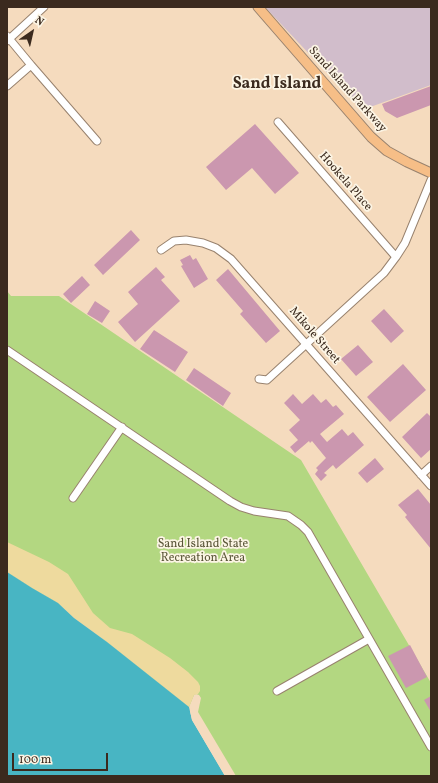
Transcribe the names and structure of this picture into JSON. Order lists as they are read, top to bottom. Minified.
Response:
{"streets":{"main road":["Sand Island Parkway"],"street":["Hookela Place","Mikole Street"]},"districts":["Sand Island"],"parks":["Sand Island State Recreation Area"],"scale_bar":"100 m","north":"top right"}
